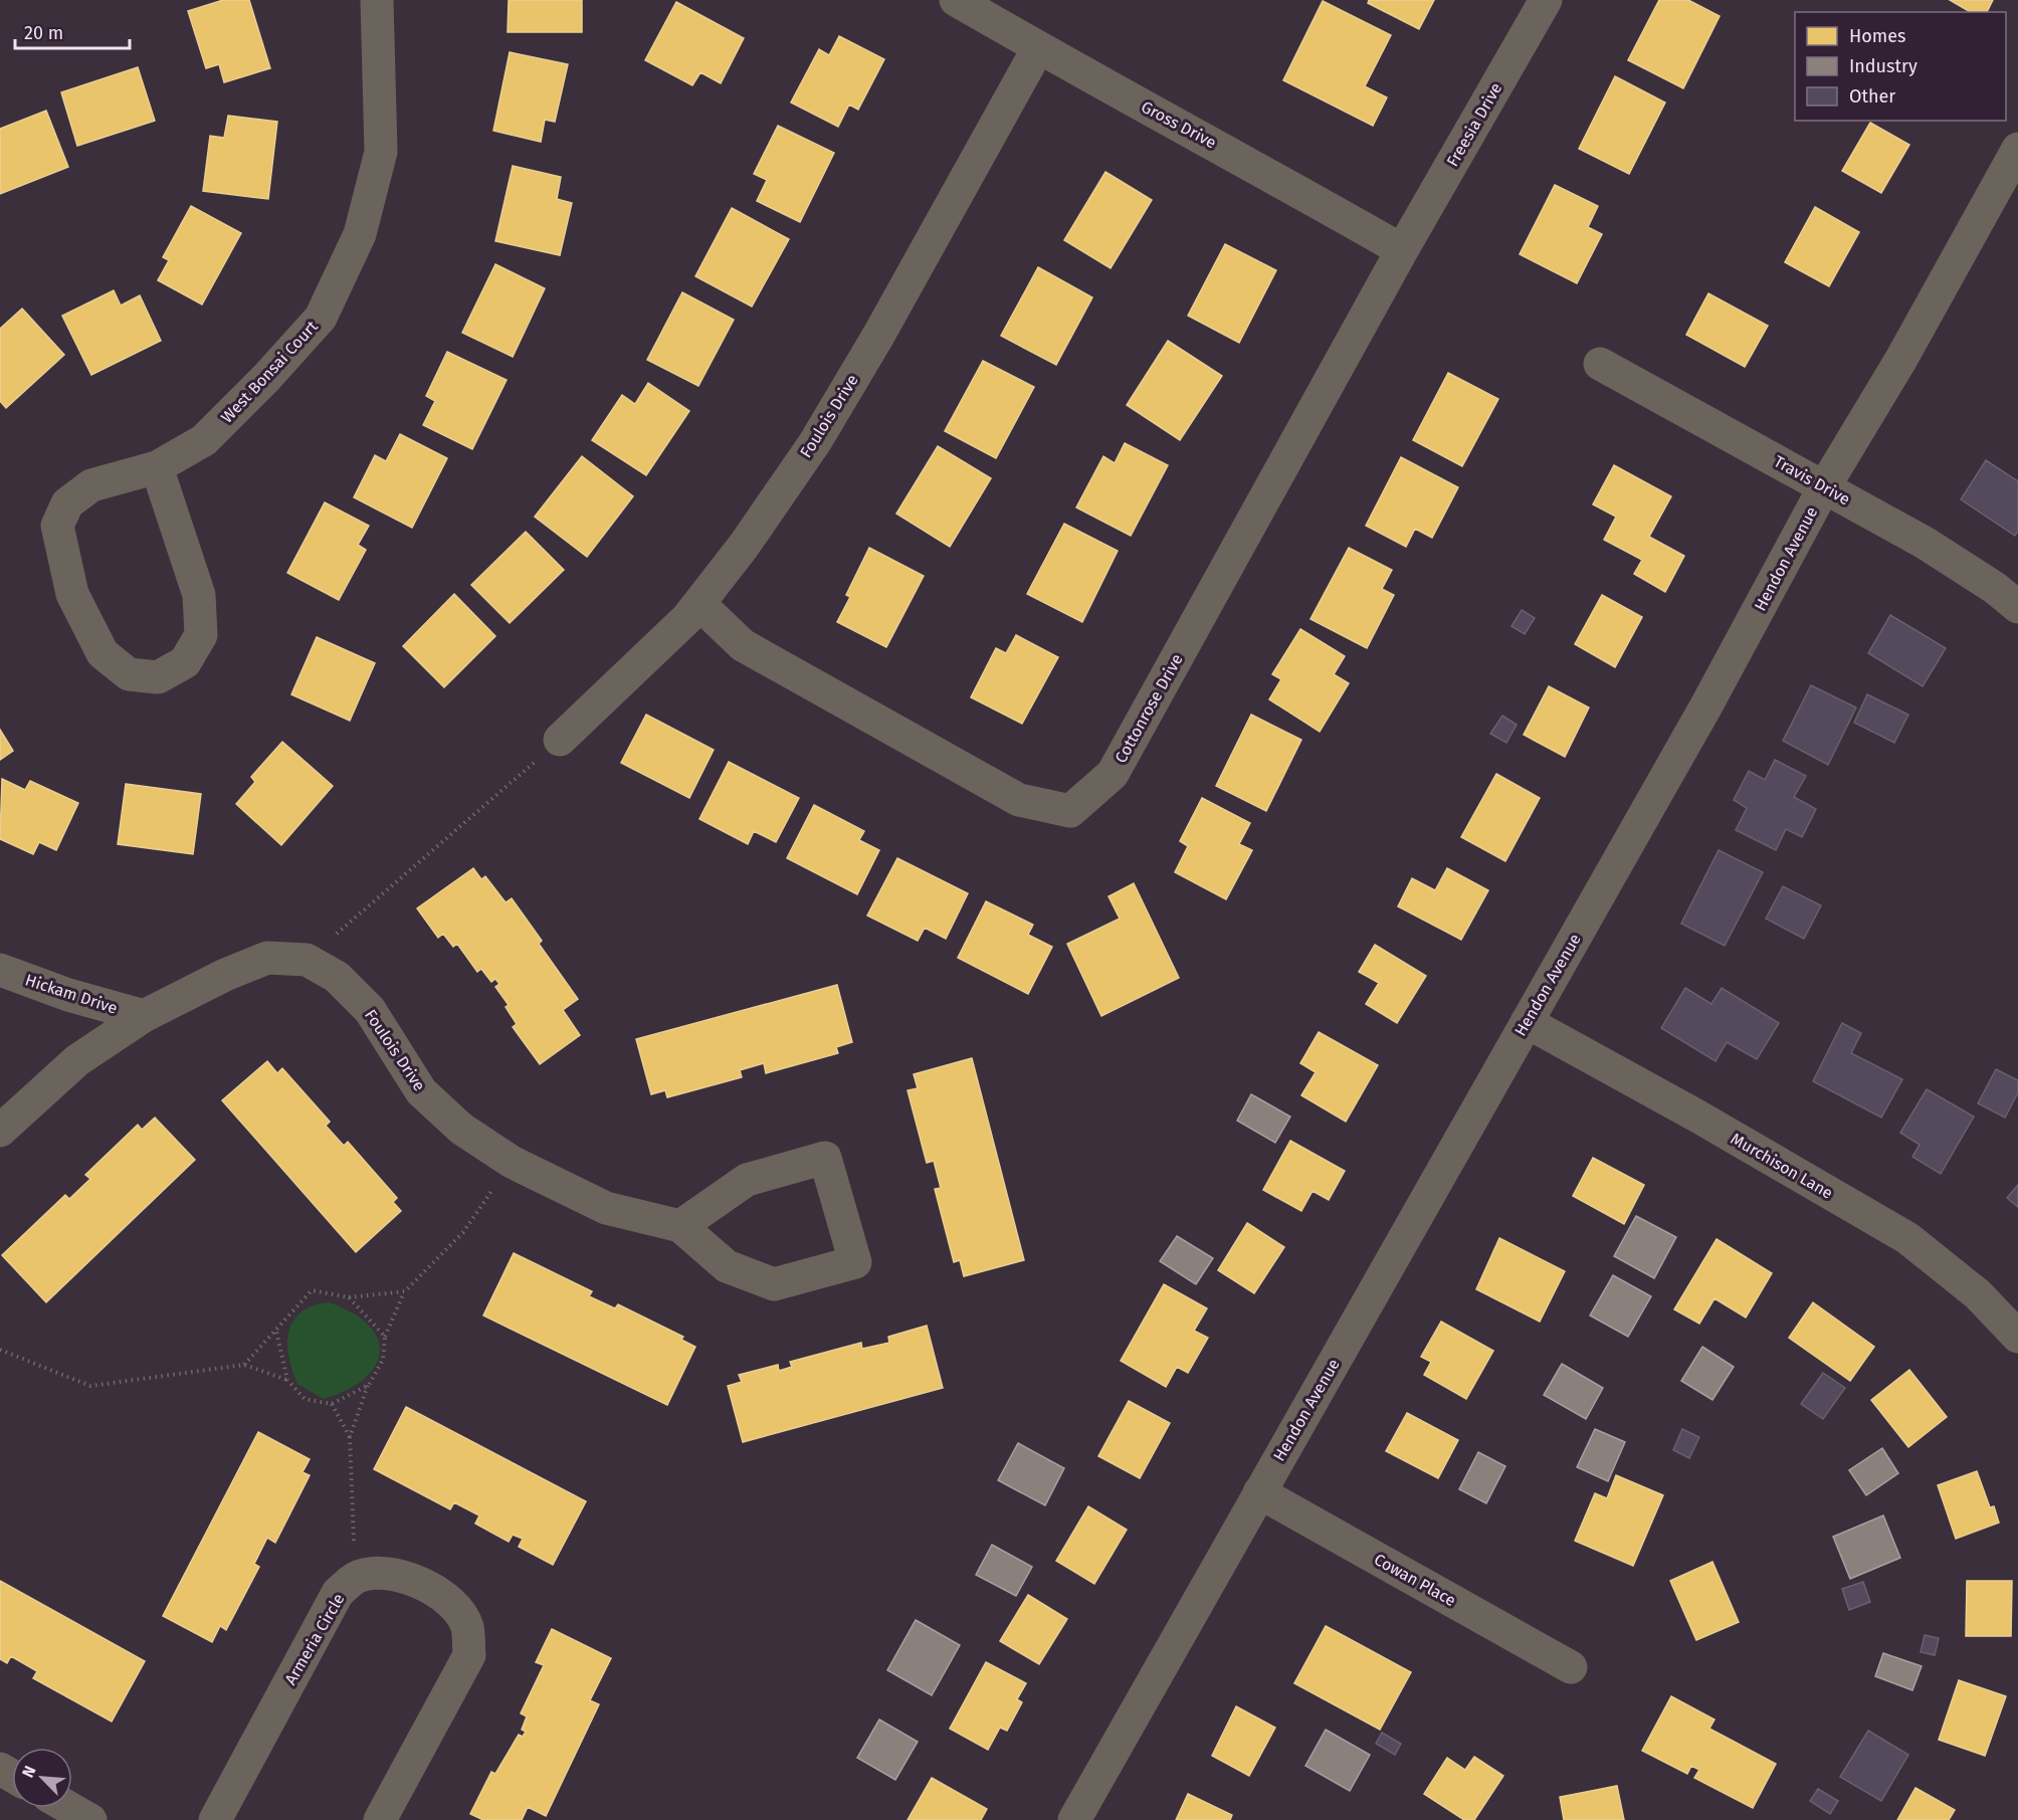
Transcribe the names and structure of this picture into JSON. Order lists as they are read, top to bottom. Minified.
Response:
{"streets":{"street":["Gross Drive","Freesia Drive","West Bonsai Court","Foulois Drive","Travis Drive","Hendon Avenue","Cottonrose Drive","Hickam Drive","Murchison Lane","Cowan Place","Armeria Circle"]},"crossings":[["Gross Drive","Freesia Drive"],["Gross Drive","Foulois Drive"],["Gross Drive","Cottonrose Drive"],["Freesia Drive","Cottonrose Drive"],["Foulois Drive","Cottonrose Drive"],["Foulois Drive","Hickam Drive"],["Travis Drive","Hendon Avenue"],["Hendon Avenue","Murchison Lane"],["Hendon Avenue","Cowan Place"]],"legend":["Homes","Industry","Other"],"scale_bar":"20 m","north":"top left"}
